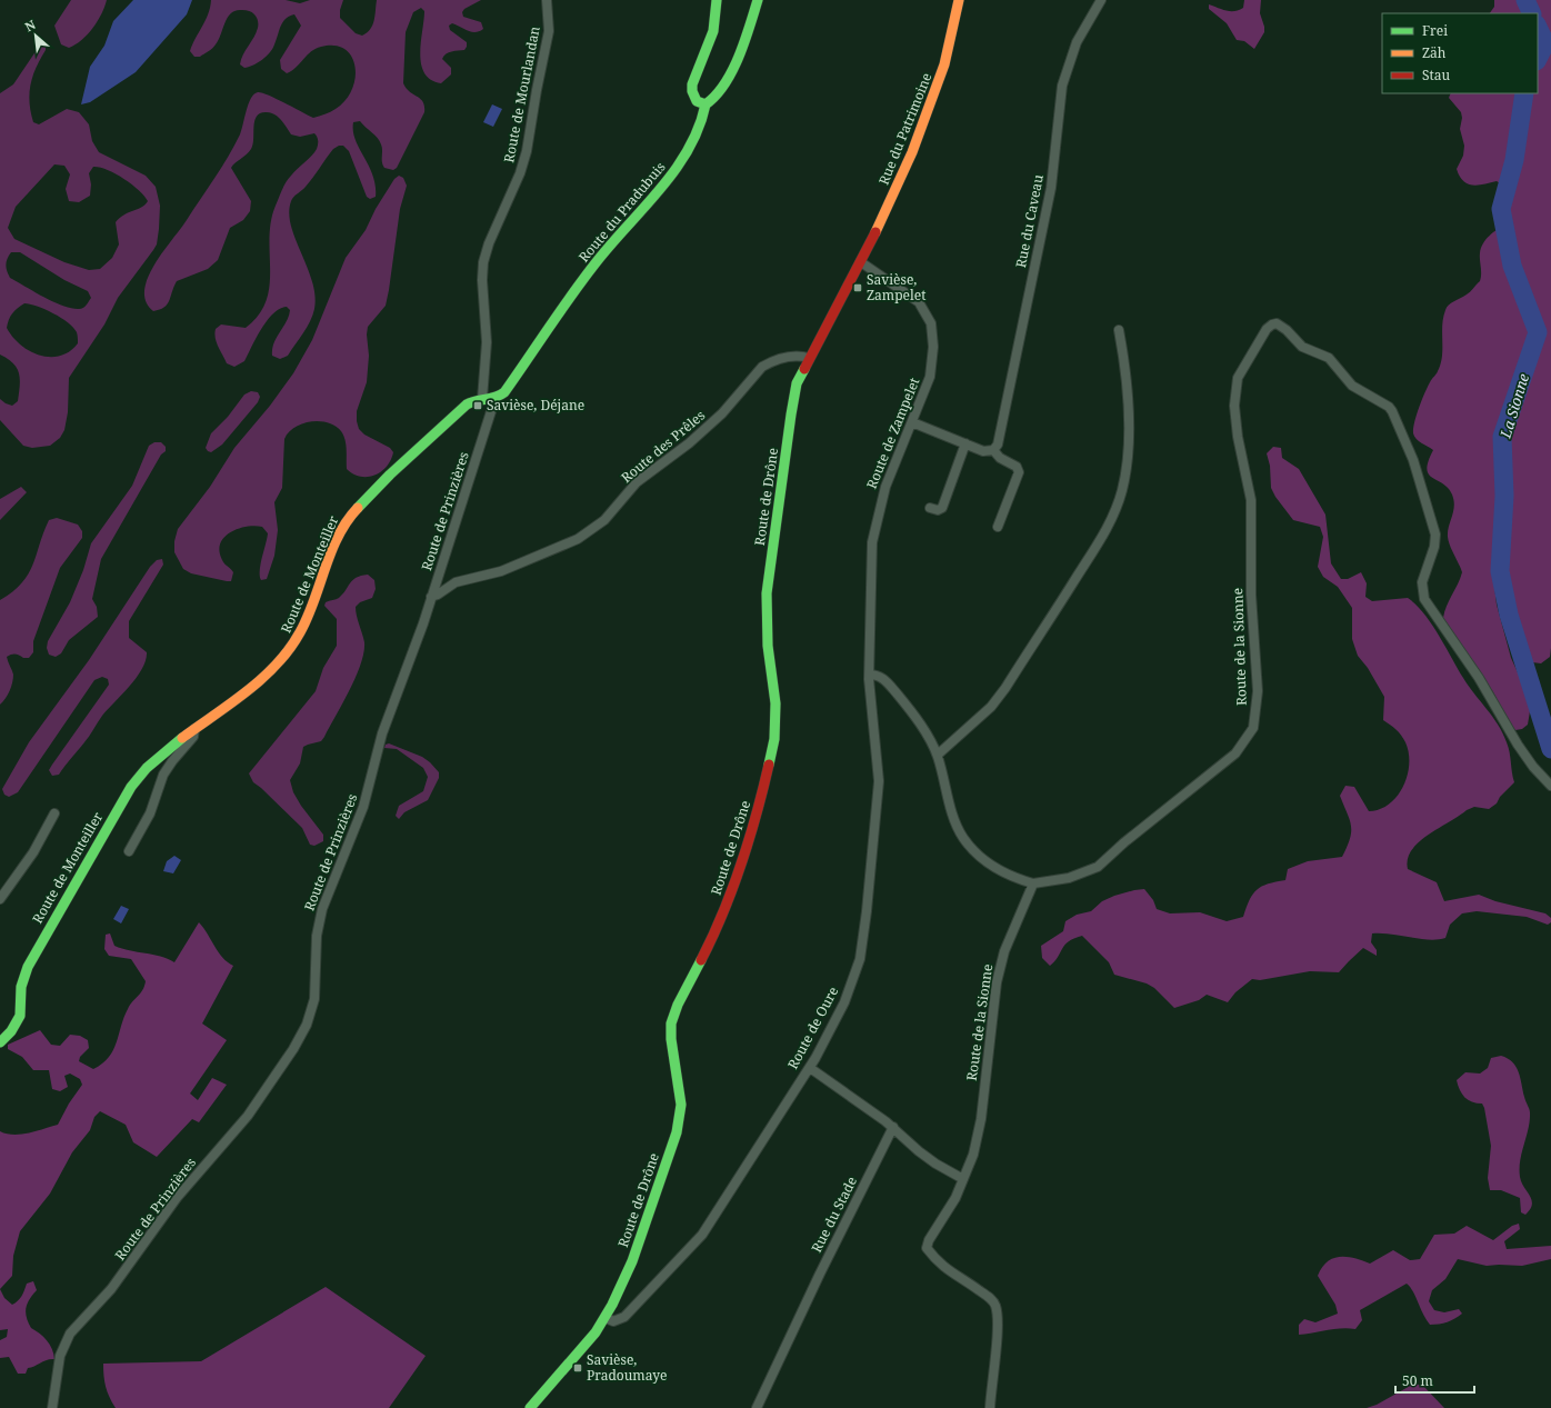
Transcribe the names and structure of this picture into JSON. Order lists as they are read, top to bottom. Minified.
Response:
{"streets":{"street":["Route de Mourlandan","Rue du Patrimoine","Route du Pradubuis","Rue du Caveau","Route de Zampelet","Route des Prêles","Route de Drône","Route de Prinzières","Route de Monteiller","Route de la Sionne","Route de Oure","Rue du Stade"]},"crossings":[["Route de Mourlandan","Route du Pradubuis"],["Route de Mourlandan","Route de Prinzières"],["Route de Mourlandan","Route de Monteiller"],["Rue du Patrimoine","Route de Zampelet"],["Rue du Patrimoine","Route de Drône"],["Route du Pradubuis","Route de Prinzières"],["Route du Pradubuis","Route de Monteiller"],["Route de Zampelet","Route de Drône"],["Route de Zampelet","Route de Oure"],["Route des Prêles","Route de Drône"],["Route des Prêles","Route de Prinzières"],["Route de Drône","Route de Oure"],["Route de Prinzières","Route de Monteiller"]],"water":["La Sionne"],"places":{"transit":["Savièse, Zampelet","Savièse, Déjane","Savièse, Pradoumaye"]},"legend":["Frei","Zäh","Stau"],"scale_bar":"50 m","north":"top left"}
